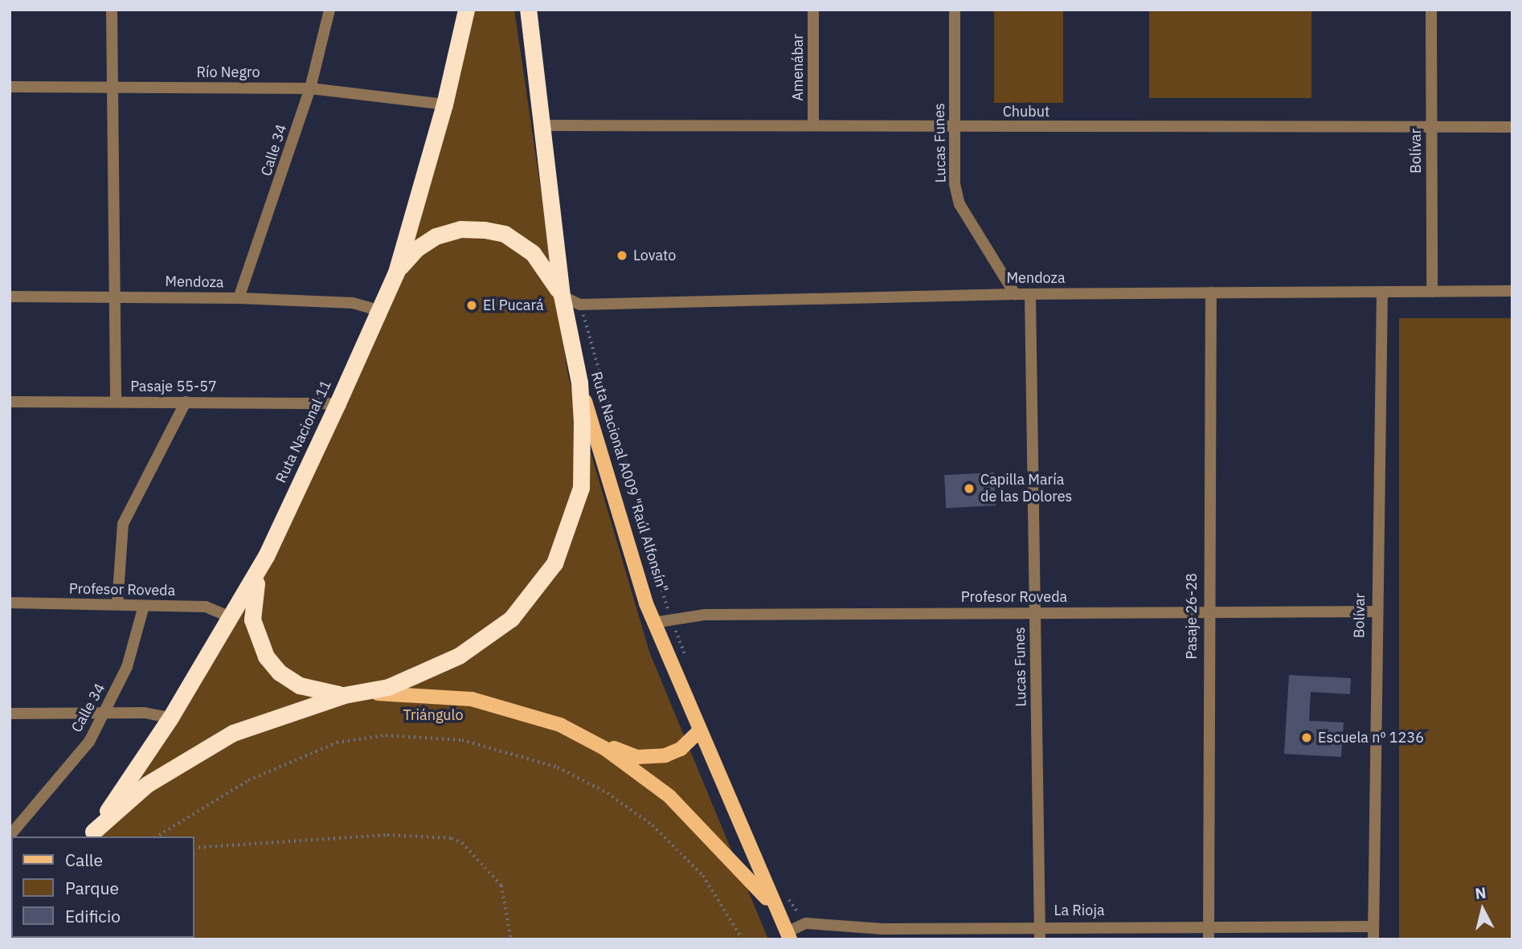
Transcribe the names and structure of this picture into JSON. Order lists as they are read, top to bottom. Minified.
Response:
{"streets":{"highway":["Ruta Nacional 11","Ruta Nacional A009 \"Raúl Alfonsín\""],"street":["Amenábar","Río Negro","Chubut","Lucas Funes","Calle 34","Bolívar","Mendoza","Pasaje 55-57","Profesor Roveda","Pasaje 26-28","La Rioja"]},"crossings":[["Amenábar","Chubut"],["Río Negro","Calle 34"],["Río Negro","Ruta Nacional 11"],["Chubut","Lucas Funes"],["Chubut","Bolívar"],["Chubut","Ruta Nacional A009 \"Raúl Alfonsín\""],["Lucas Funes","Mendoza"],["Lucas Funes","Profesor Roveda"],["Lucas Funes","La Rioja"],["Calle 34","Mendoza"],["Calle 34","Profesor Roveda"],["Bolívar","Mendoza"],["Bolívar","Profesor Roveda"],["Bolívar","La Rioja"],["Mendoza","Ruta Nacional 11"],["Mendoza","Ruta Nacional A009 \"Raúl Alfonsín\""],["Mendoza","Pasaje 26-28"],["Pasaje 55-57","Ruta Nacional 11"],["Ruta Nacional 11","Profesor Roveda"],["Ruta Nacional A009 \"Raúl Alfonsín\"","Profesor Roveda"],["Ruta Nacional A009 \"Raúl Alfonsín\"","La Rioja"],["Profesor Roveda","Pasaje 26-28"],["Pasaje 26-28","La Rioja"]],"parks":["Triángulo"],"places":["Lovato","El Pucará","Capilla María de las Dolores","Escuela nº 1236"],"legend":["Calle","Parque","Edificio"],"north":"top"}
